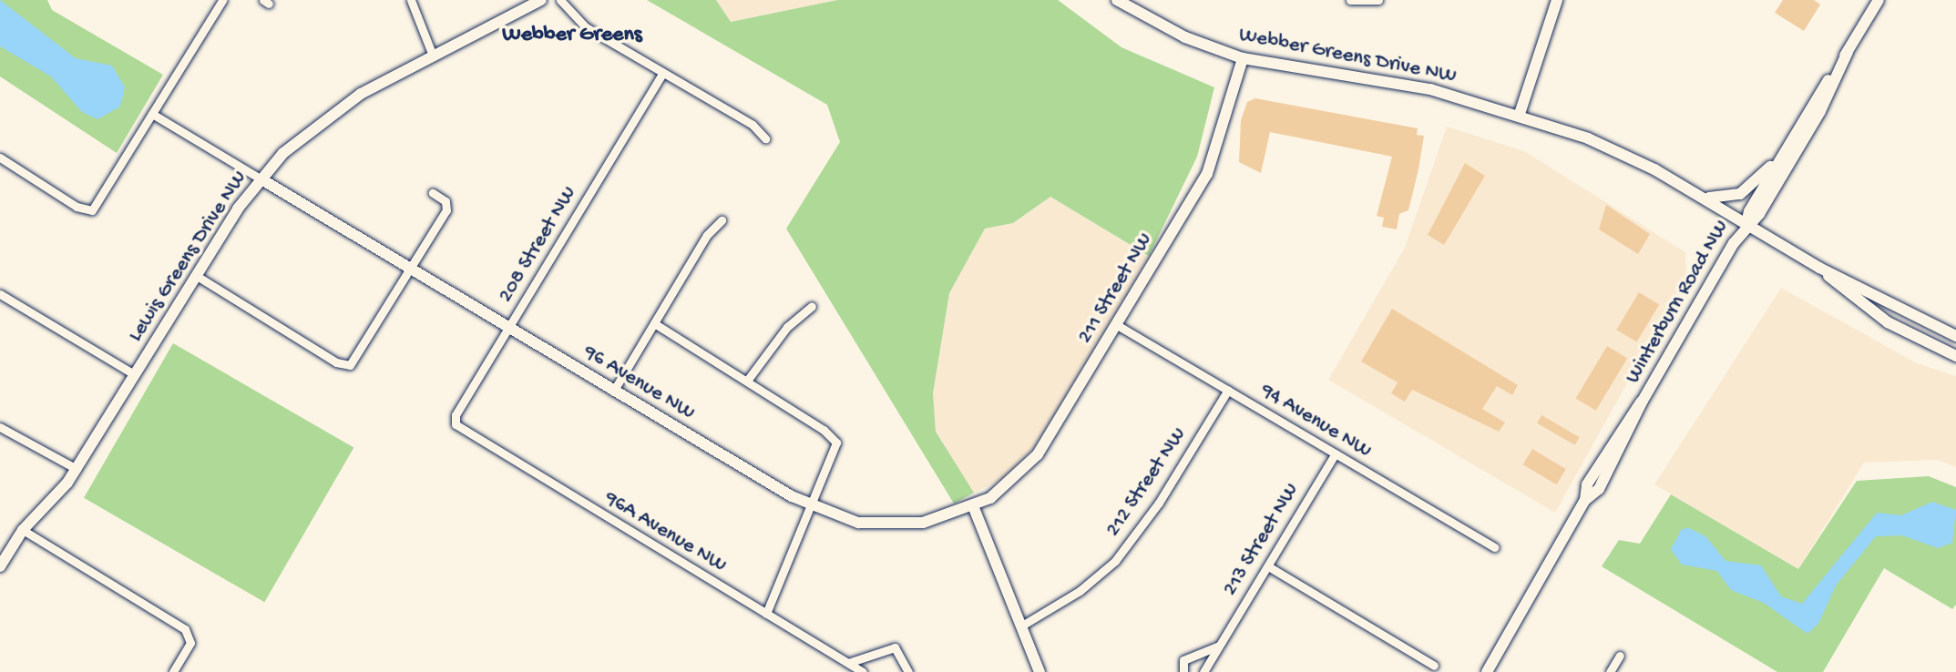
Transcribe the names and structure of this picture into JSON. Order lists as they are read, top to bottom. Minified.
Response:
{"streets":{"street":["Webber Greens Drive NW","208 Street NW","Lewis Greens Drive NW","211 Street NW","Winterburn Road NW","96 Avenue NW","94 Avenue NW","212 Street NW","96A Avenue NW","213 Street NW"]},"crossings":[["Webber Greens Drive NW","211 Street NW"],["Webber Greens Drive NW","Winterburn Road NW"],["208 Street NW","96 Avenue NW"],["208 Street NW","96A Avenue NW"],["Lewis Greens Drive NW","96 Avenue NW"],["211 Street NW","96 Avenue NW"],["211 Street NW","94 Avenue NW"],["94 Avenue NW","212 Street NW"],["94 Avenue NW","213 Street NW"]],"districts":["Webber Greens"]}
